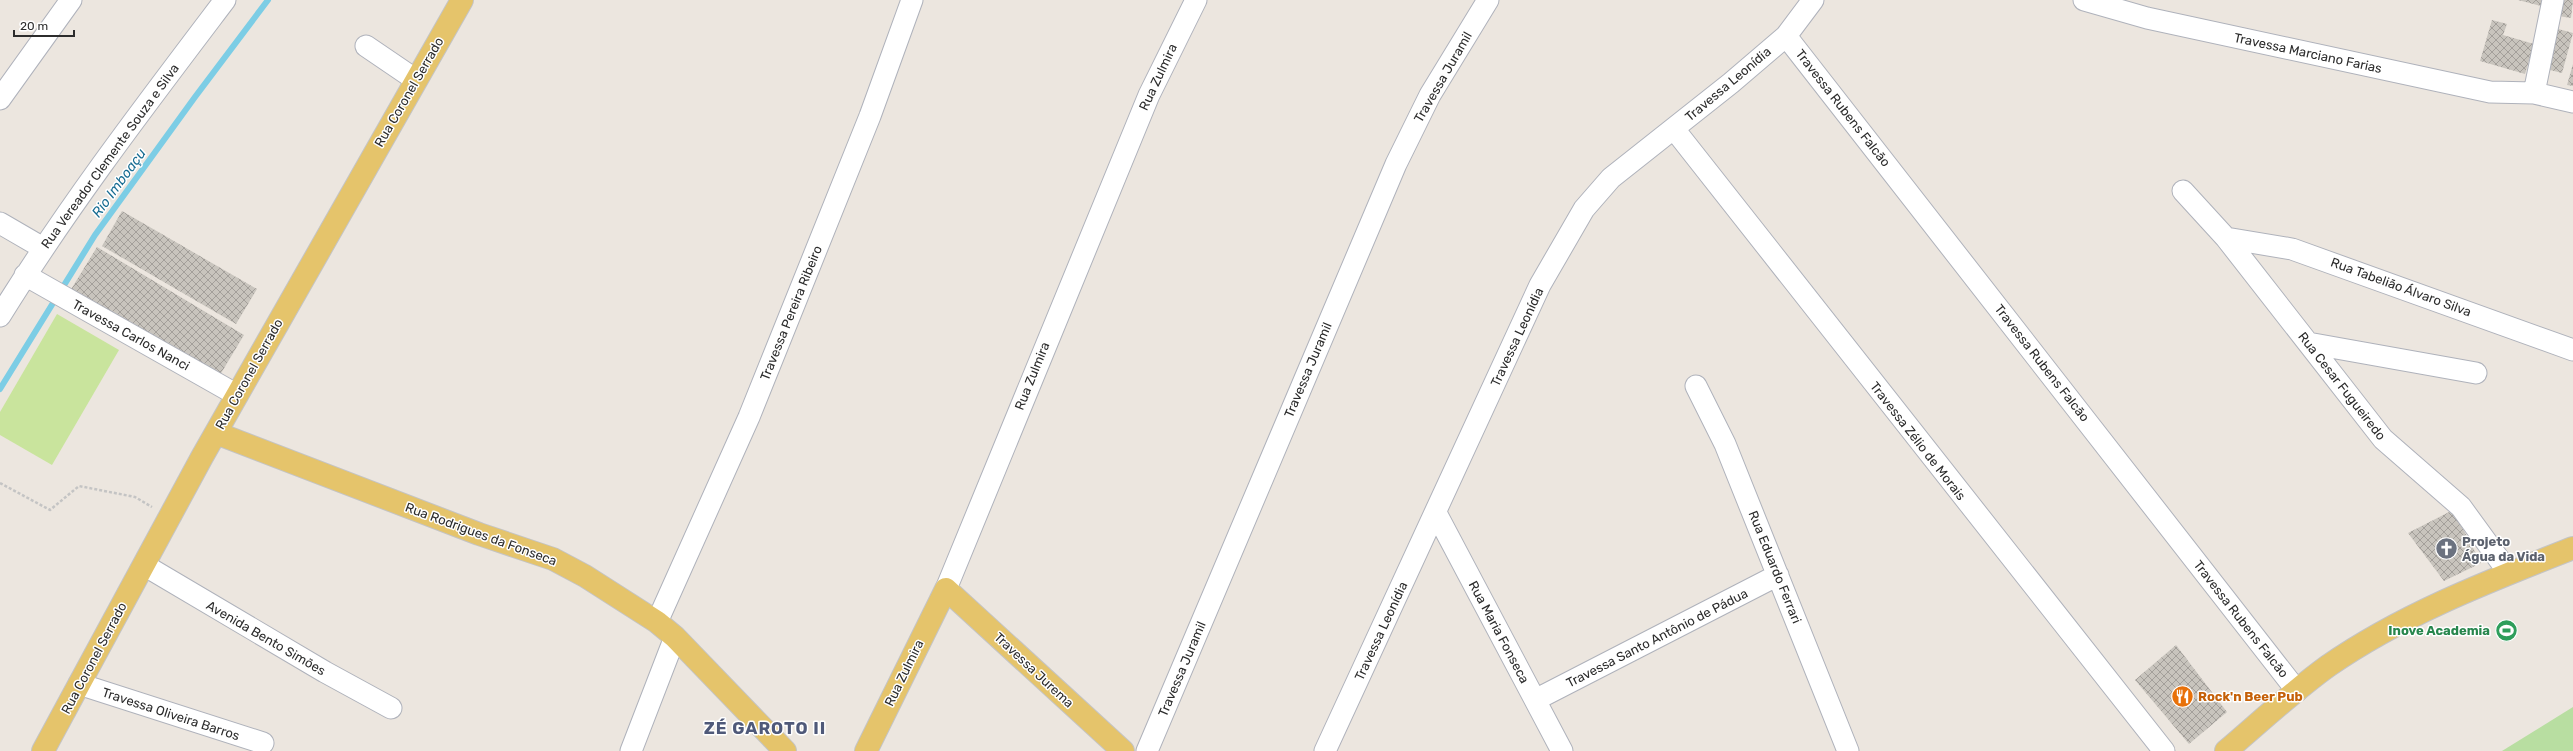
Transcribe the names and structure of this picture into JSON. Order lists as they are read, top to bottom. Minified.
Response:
{"streets":{"main road":["Rua Zulmira","Rua Coronel Serrado","Rua Rodrigues da Fonseca","Travessa Jurema"],"street":["Travessa Marciano Farias","Travessa Juramil","Travessa Leonídia","Travessa Rubens Falcão","Rua Vereador Clemente Souza e Silva","Rua Tabelião Álvaro Silva","Travessa Pereira Ribeiro","Travessa Carlos Nanci","Rua Cesar Fugueiredo","Travessa Zélio de Morais","Rua Eduardo Ferrari","Rua Maria Fonseca","Avenida Bento Simões","Travessa Santo Antônio de Pádua","Travessa Oliveira Barros"]},"crossings":[["Rua Zulmira","Travessa Jurema"],["Travessa Leonídia","Travessa Rubens Falcão"],["Travessa Leonídia","Travessa Zélio de Morais"],["Travessa Leonídia","Rua Maria Fonseca"],["Rua Coronel Serrado","Travessa Carlos Nanci"],["Rua Coronel Serrado","Rua Rodrigues da Fonseca"],["Rua Coronel Serrado","Avenida Bento Simões"],["Rua Coronel Serrado","Travessa Oliveira Barros"],["Rua Vereador Clemente Souza e Silva","Travessa Carlos Nanci"],["Rua Tabelião Álvaro Silva","Rua Cesar Fugueiredo"],["Travessa Pereira Ribeiro","Rua Rodrigues da Fonseca"],["Rua Eduardo Ferrari","Travessa Santo Antônio de Pádua"],["Rua Maria Fonseca","Travessa Santo Antônio de Pádua"]],"districts":["ZÉ GAROTO II"],"water":["Rio Imboaçu"],"places":{"church":["Projeto Água da Vida"],"sports":["Inove Academia"],"restaurant":["Rock'n Beer Pub"]},"scale_bar":"20 m"}
